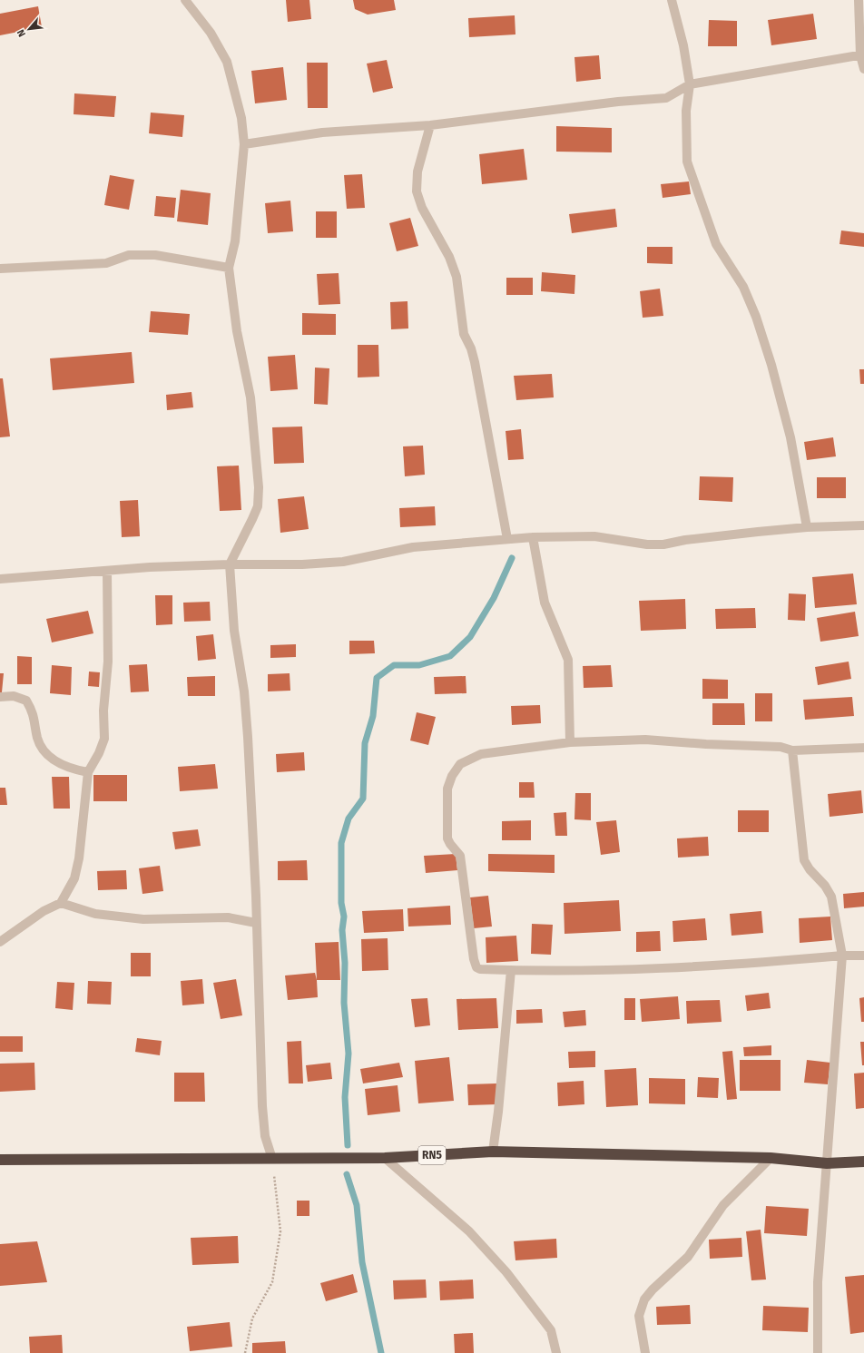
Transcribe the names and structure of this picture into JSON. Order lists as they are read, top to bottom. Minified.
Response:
{"streets":{"highway":["RN5"]},"north":"bottom left"}
